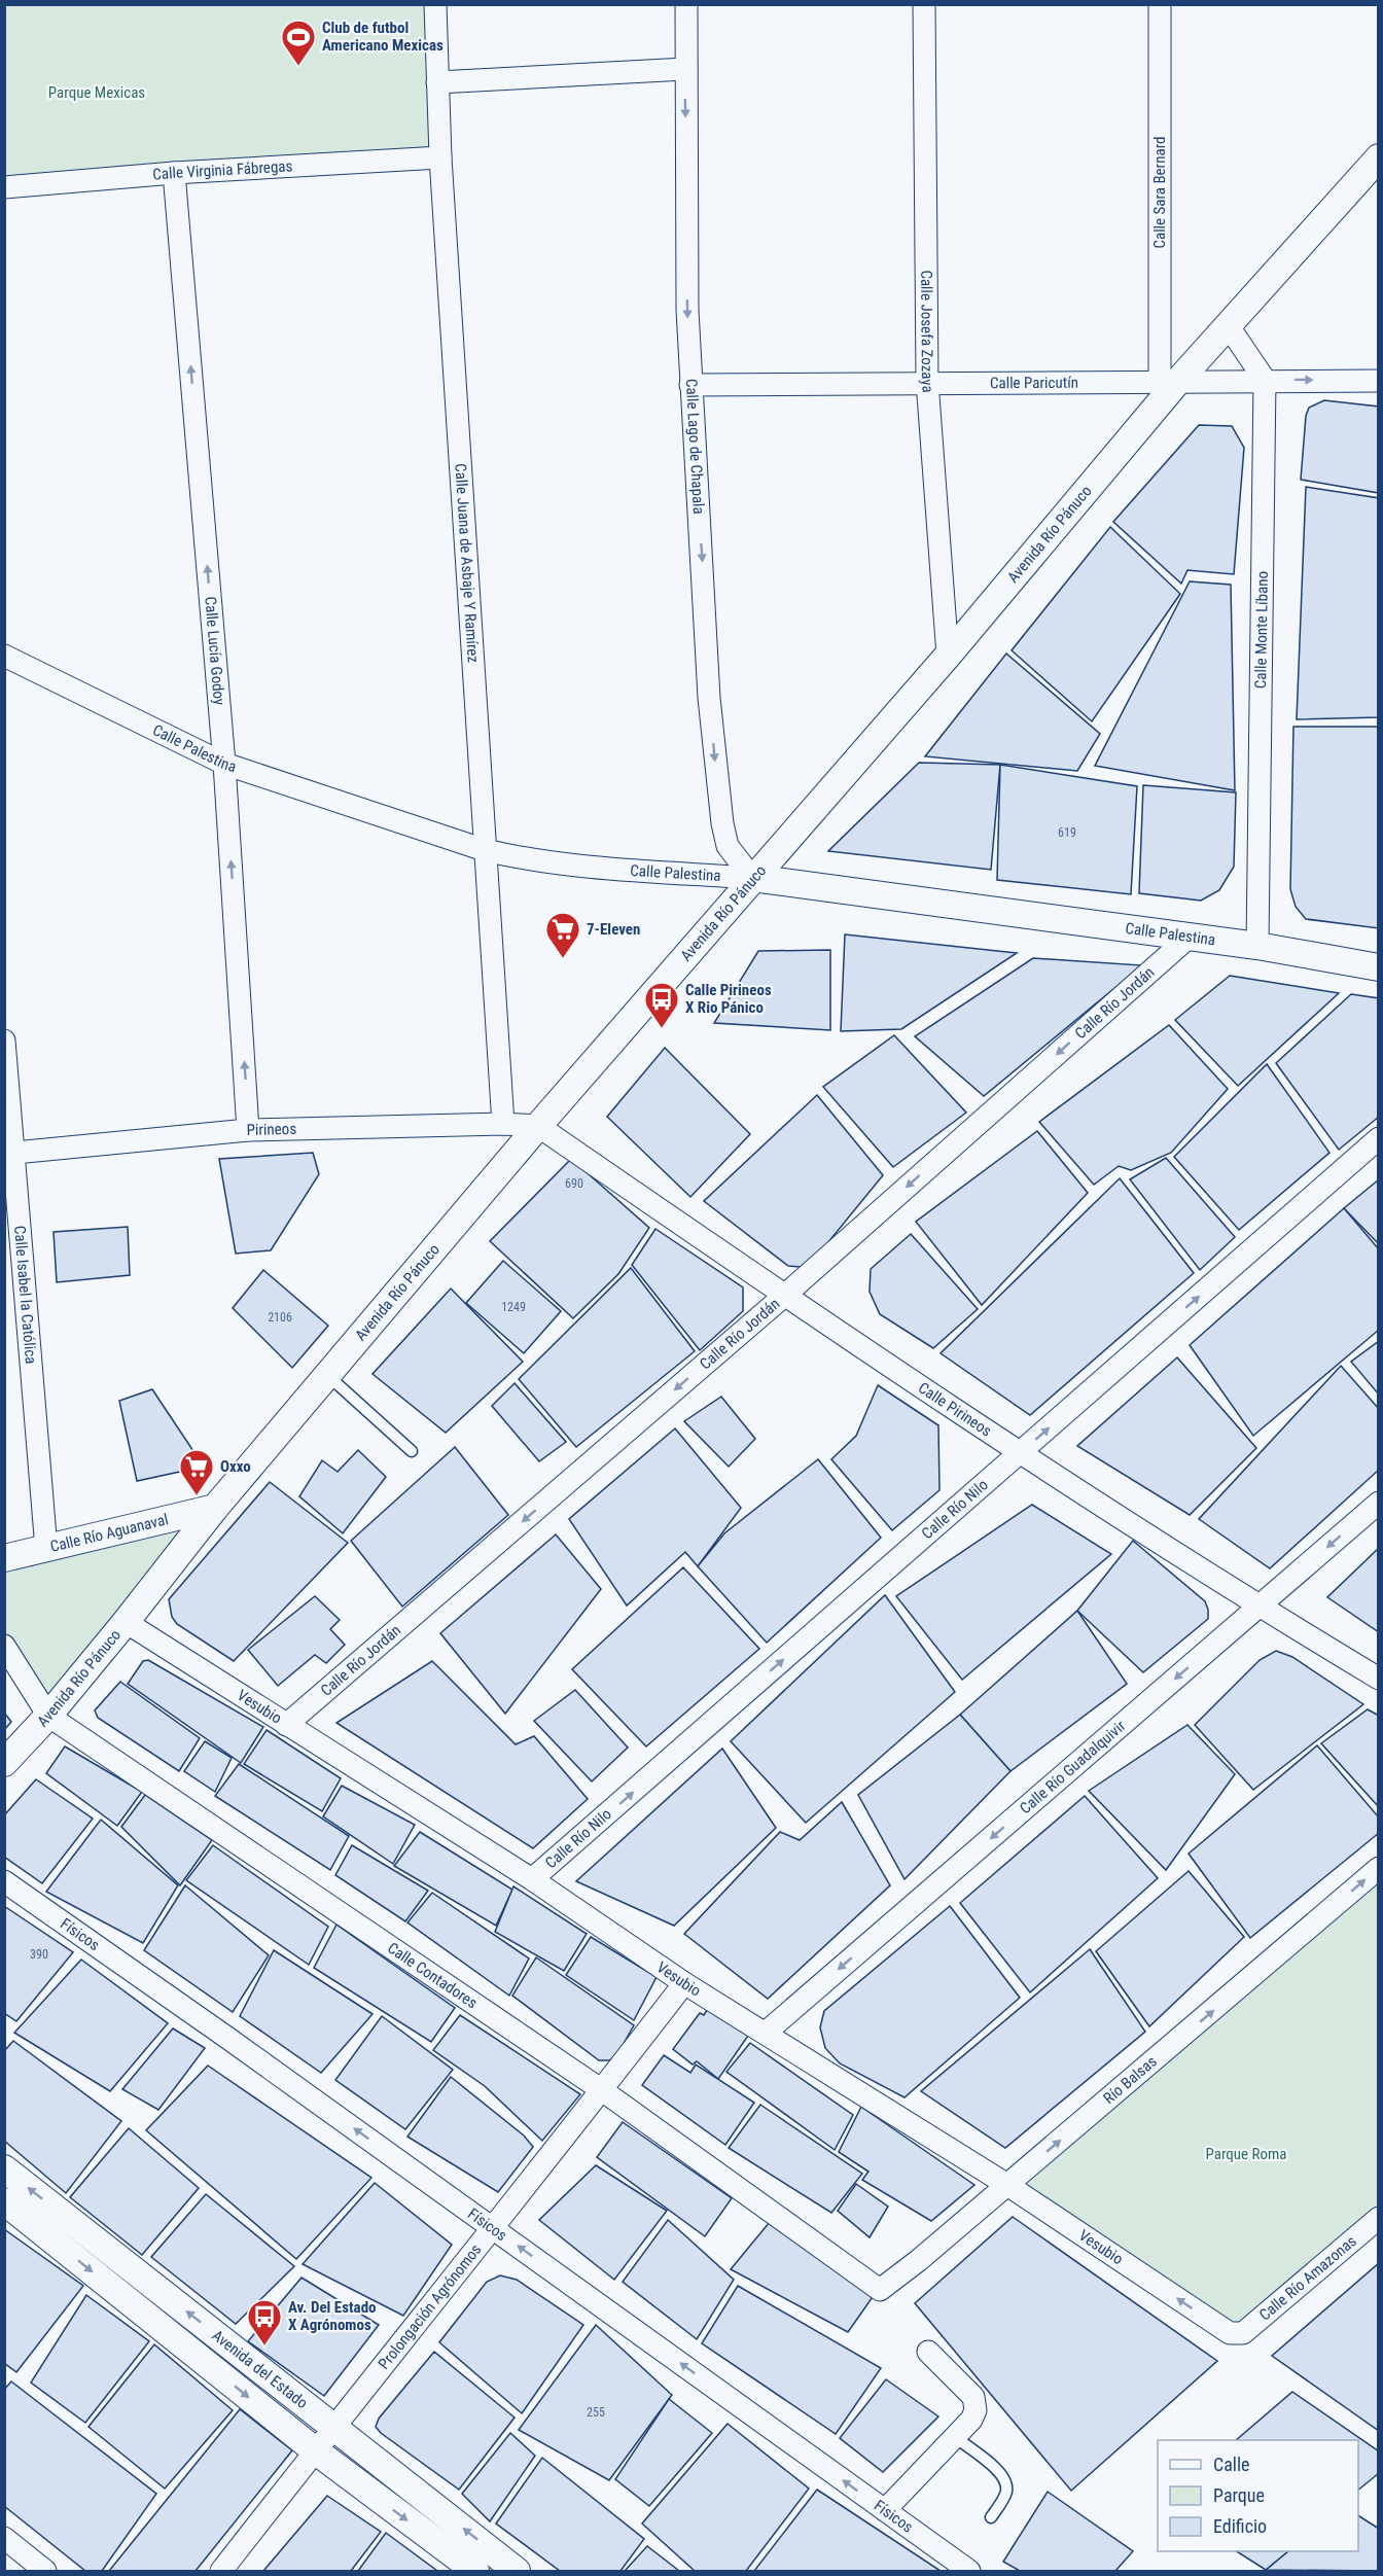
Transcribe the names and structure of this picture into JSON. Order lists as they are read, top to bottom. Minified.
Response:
{"streets":{"street":["Calle Virginia Fábregas","Calle Sara Bernard","Calle Josefa Zozaya","Calle Paricutín","Calle Lago de Chapala","Avenida Río Pánuco","Calle Juana de Asbaje Y Ramírez","Calle Monte Líbano","Calle Lucía Godoy","Calle Palestina","Calle Río Jordán","Pirineos","Calle Isabel la Católica","Calle Pirineos","Calle Río Nilo","Calle Río Aguanaval","Vesubio","Calle Río Guadalquivir","Físicos","Calle Contadores","Río Balsas","Calle Río Amazonas","Prolongación Agrónomos","Avenida del Estado"]},"crossings":[["Calle Virginia Fábregas","Calle Juana de Asbaje Y Ramírez"],["Calle Virginia Fábregas","Calle Lucía Godoy"],["Calle Sara Bernard","Calle Paricutín"],["Calle Sara Bernard","Avenida Río Pánuco"],["Calle Josefa Zozaya","Calle Paricutín"],["Calle Josefa Zozaya","Avenida Río Pánuco"],["Calle Paricutín","Calle Lago de Chapala"],["Calle Paricutín","Avenida Río Pánuco"],["Calle Paricutín","Calle Monte Líbano"],["Calle Lago de Chapala","Avenida Río Pánuco"],["Calle Lago de Chapala","Calle Palestina"],["Avenida Río Pánuco","Calle Palestina"],["Avenida Río Pánuco","Pirineos"],["Avenida Río Pánuco","Calle Pirineos"],["Avenida Río Pánuco","Calle Río Aguanaval"],["Avenida Río Pánuco","Vesubio"],["Avenida Río Pánuco","Calle Contadores"],["Calle Juana de Asbaje Y Ramírez","Calle Palestina"],["Calle Juana de Asbaje Y Ramírez","Pirineos"],["Calle Monte Líbano","Calle Palestina"],["Calle Lucía Godoy","Calle Palestina"],["Calle Lucía Godoy","Pirineos"],["Calle Palestina","Calle Río Jordán"],["Calle Río Jordán","Calle Pirineos"],["Calle Río Jordán","Vesubio"],["Pirineos","Calle Isabel la Católica"],["Pirineos","Calle Pirineos"],["Calle Isabel la Católica","Calle Río Aguanaval"],["Calle Pirineos","Calle Río Nilo"],["Calle Pirineos","Calle Río Guadalquivir"],["Calle Río Nilo","Vesubio"],["Vesubio","Calle Río Guadalquivir"],["Vesubio","Río Balsas"],["Vesubio","Calle Río Amazonas"],["Vesubio","Prolongación Agrónomos"],["Físicos","Prolongación Agrónomos"],["Calle Contadores","Río Balsas"],["Calle Contadores","Prolongación Agrónomos"],["Prolongación Agrónomos","Avenida del Estado"]],"one_way":["Calle Lago de Chapala","Calle Lucía Godoy","Calle Río Jordán","Calle Río Nilo","Calle Río Guadalquivir","Físicos","Río Balsas"],"parks":["Parque Mexicas","Parque Roma"],"places":{"sports":["Club de futbol Americano Mexicas"],"supermarket":["7-Eleven","Oxxo"],"bus stop":["Calle Pirineos X Rio Pánico","Av. Del Estado X Agrónomos"]},"house_numbers":["619","690","1249","2106","390","255"],"legend":["Calle","Parque","Edificio"]}
